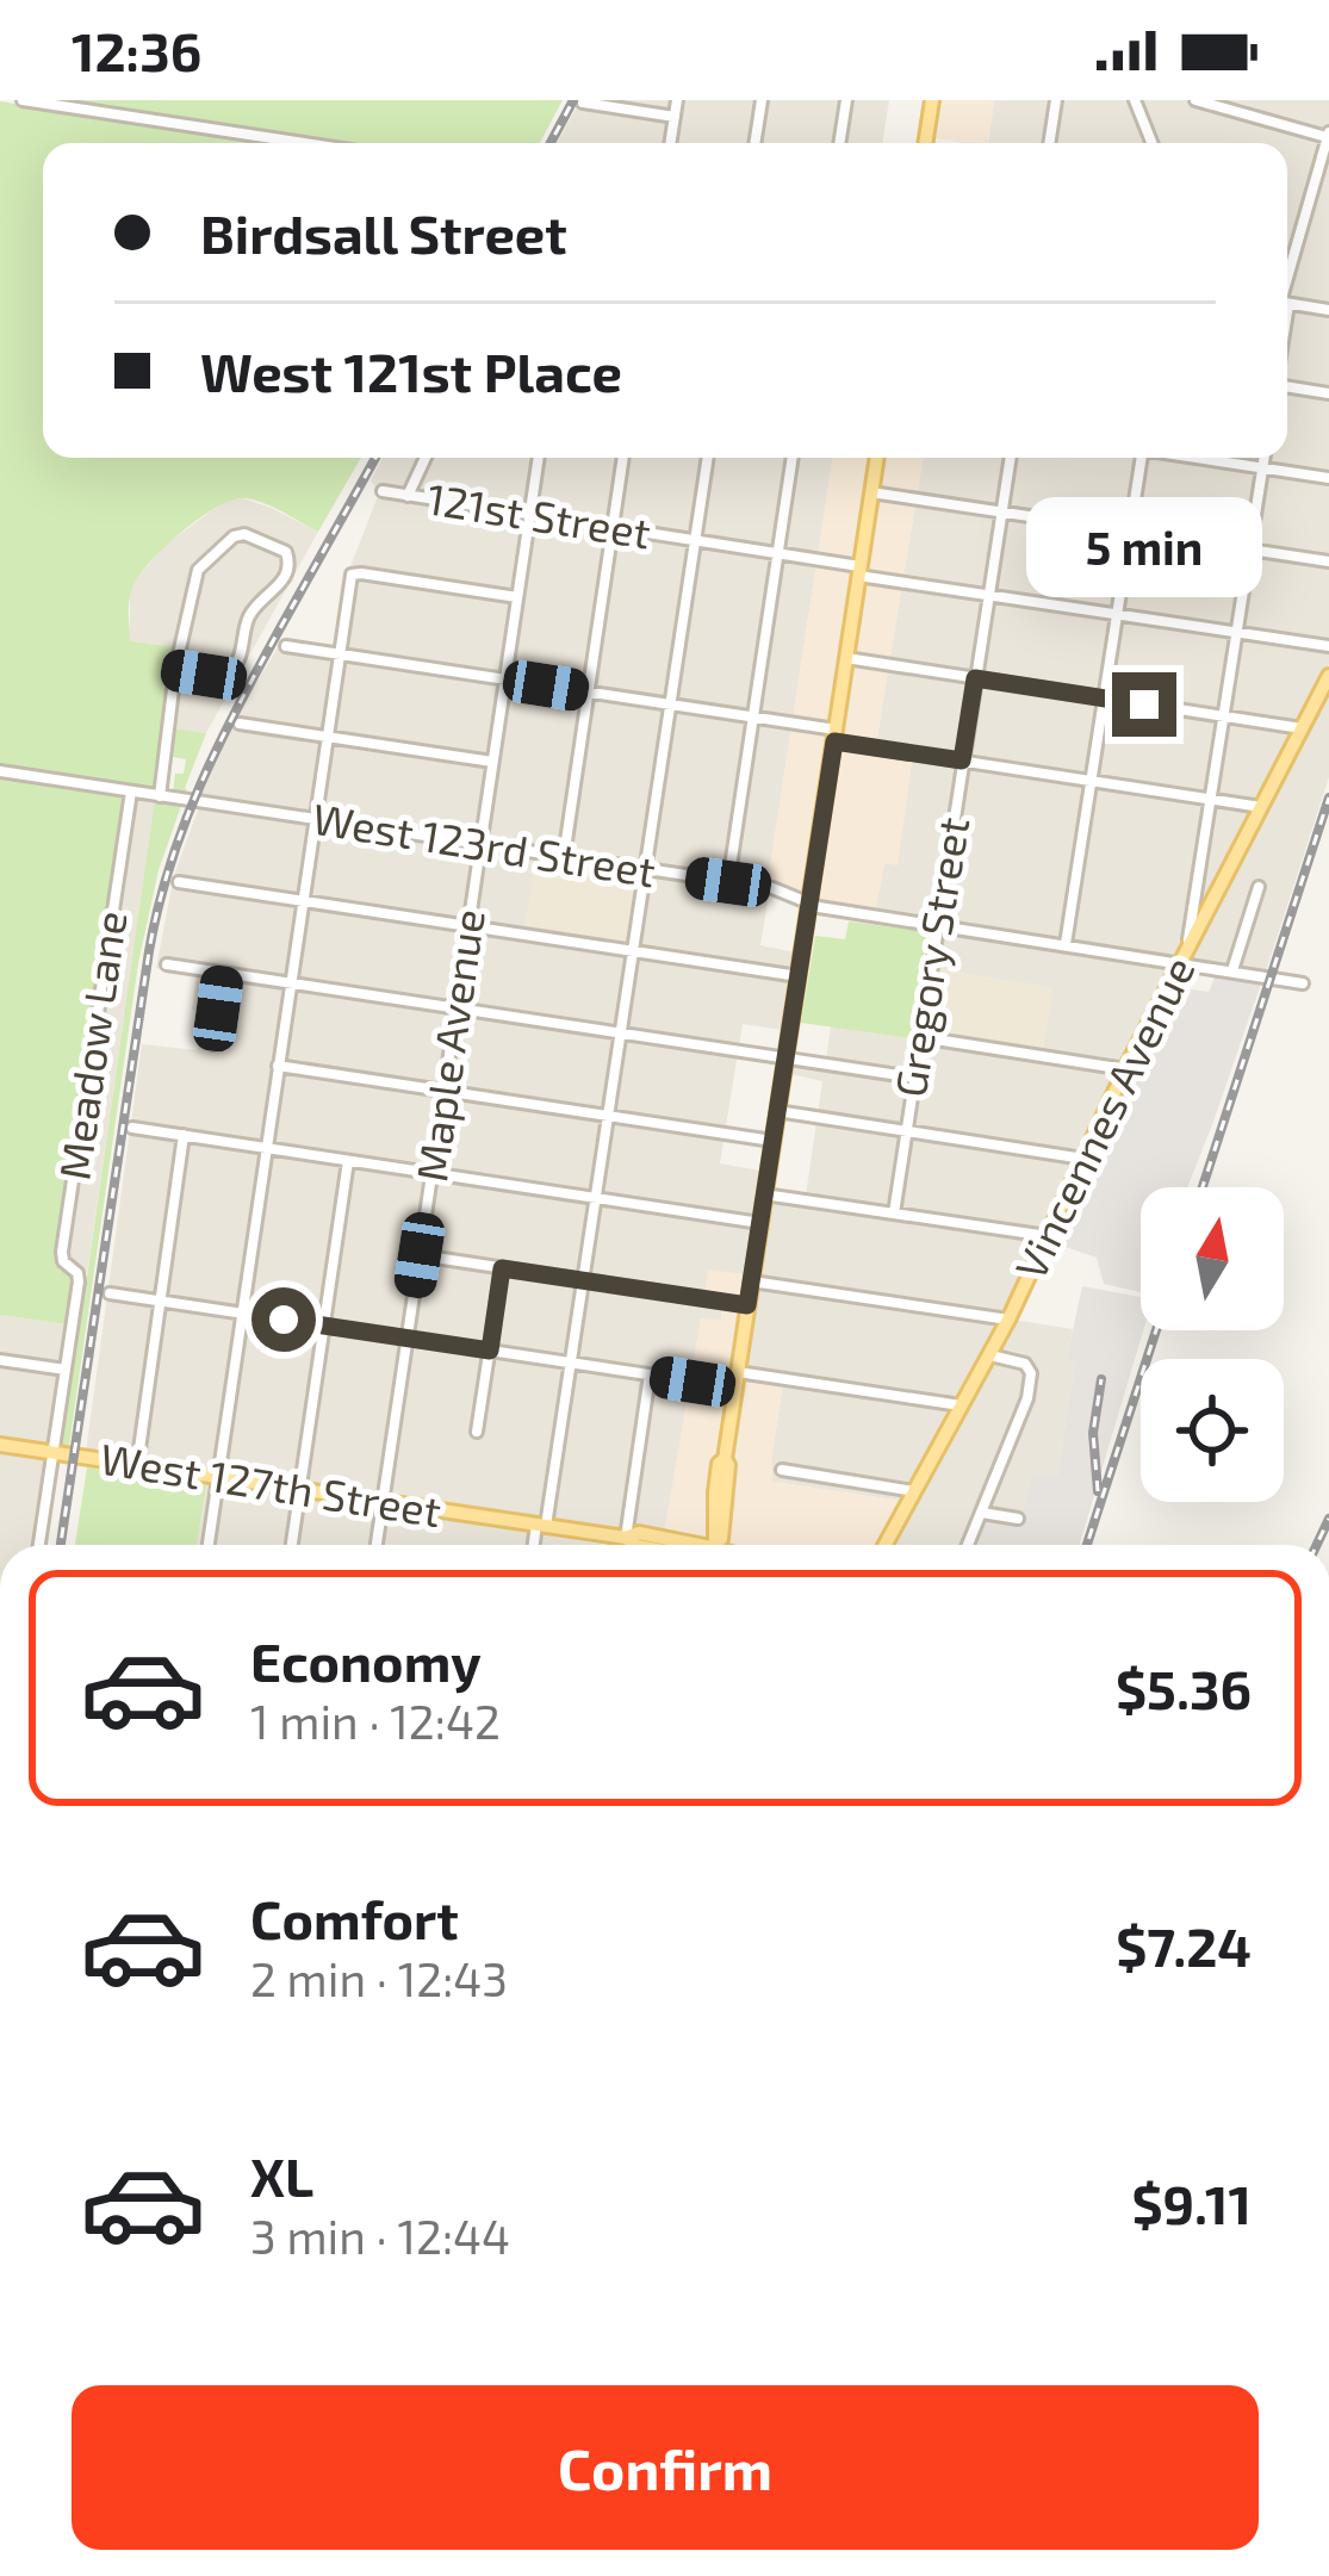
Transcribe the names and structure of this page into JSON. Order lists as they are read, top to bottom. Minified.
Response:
{"streets":{"main road":["Vincennes Avenue","West 127th Street"],"street":["121st Street","West 123rd Street","Gregory Street","Meadow Lane","Maple Avenue"]},"crossings":[["121st Street","Gregory Street"],["121st Street","Maple Avenue"],["West 123rd Street","Gregory Street"],["West 123rd Street","Meadow Lane"],["West 123rd Street","Maple Avenue"],["West 123rd Street","Vincennes Avenue"],["Meadow Lane","West 127th Street"],["Maple Avenue","West 127th Street"]],"north":"top","page":{"status":"12:36","banner":["Birdsall Street","West 121st Place"],"bubble":"5 min","list":[{"name":"Economy","note":"1 min · 12:42","value":"$5.36"},{"name":"Comfort","note":"2 min · 12:43","value":"$7.24"},{"name":"XL","note":"3 min · 12:44","value":"$9.11"}],"buttons":"Confirm"}}
